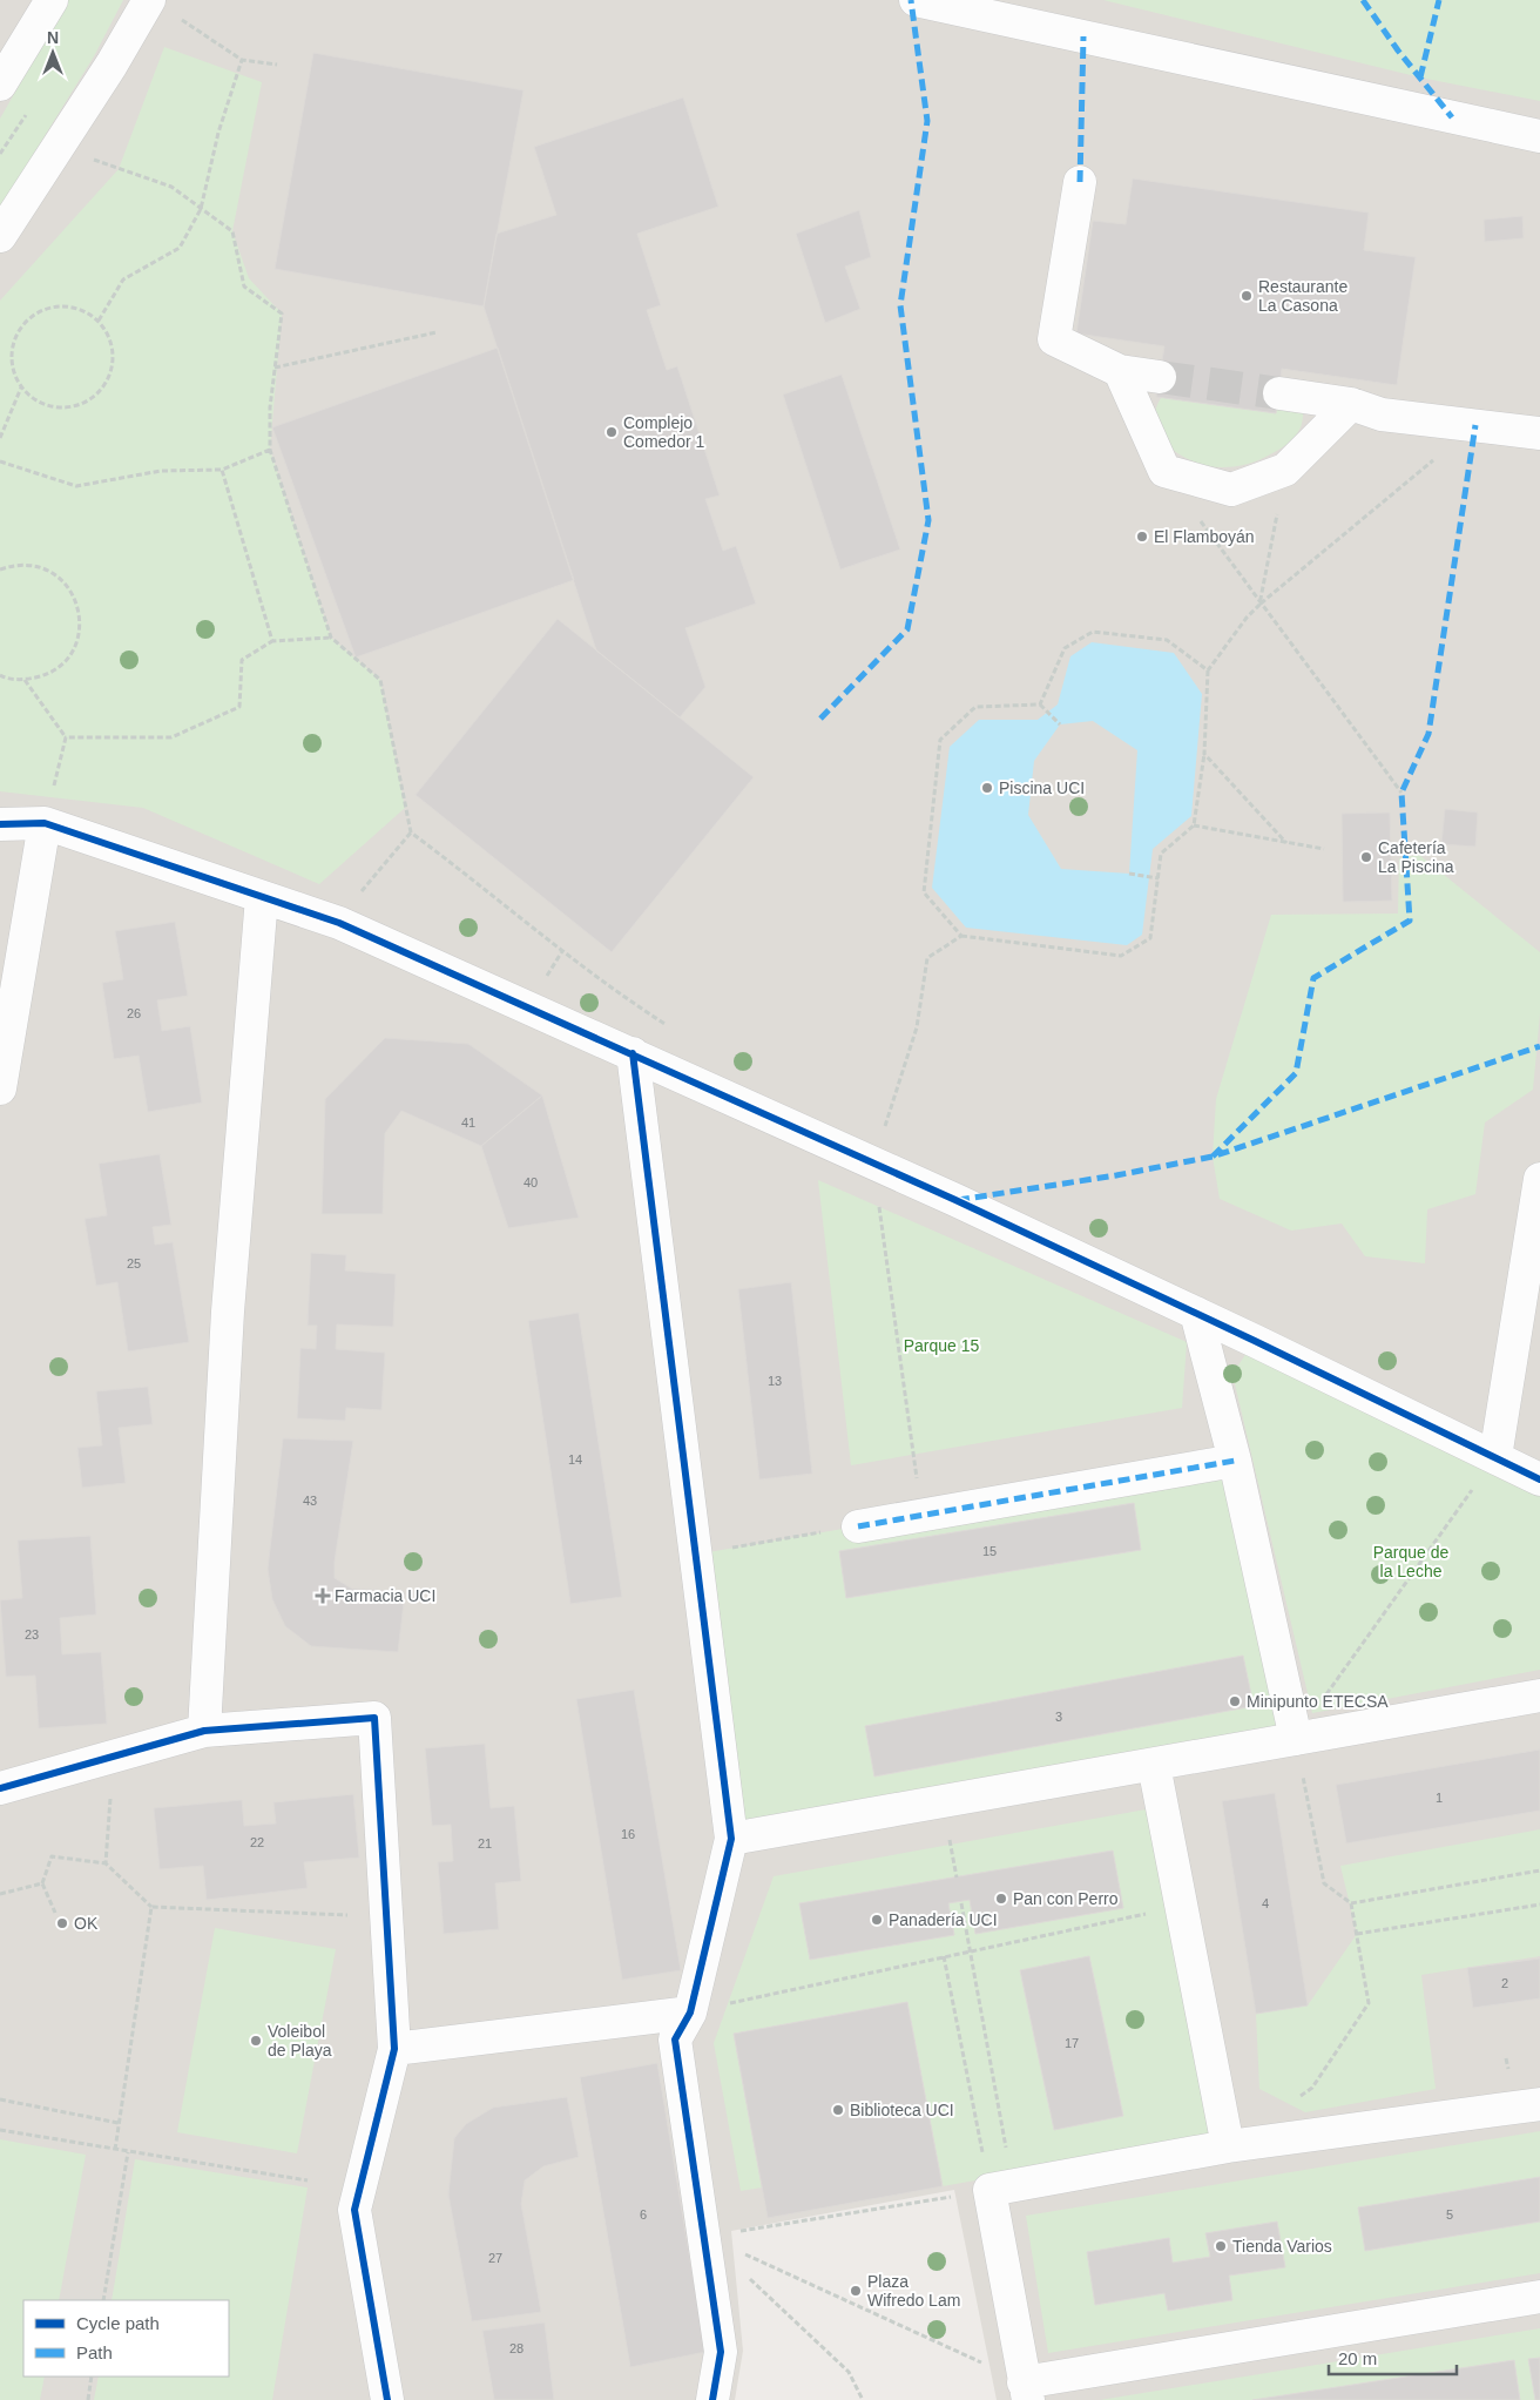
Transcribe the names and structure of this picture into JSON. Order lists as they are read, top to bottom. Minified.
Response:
{"parks":["Parque 15","Parque de la Leche"],"places":{"other":["Restaurante La Casona","Complejo Comedor 1","El Flamboyán","Piscina UCI","Cafetería La Piscina","Minipunto ETECSA","Pan con Perro","Panadería UCI","OK","Voleibol de Playa","Biblioteca UCI","Tienda Varios","Plaza Wifredo Lam"],"health":["Farmacia UCI"]},"house_numbers":["26","41","40","25","13","14","43","15","23","3","1","16","22","21","4","2","17","6","5","27","28"],"legend":["Cycle path","Path"],"scale_bar":"20 m","north":"top"}
